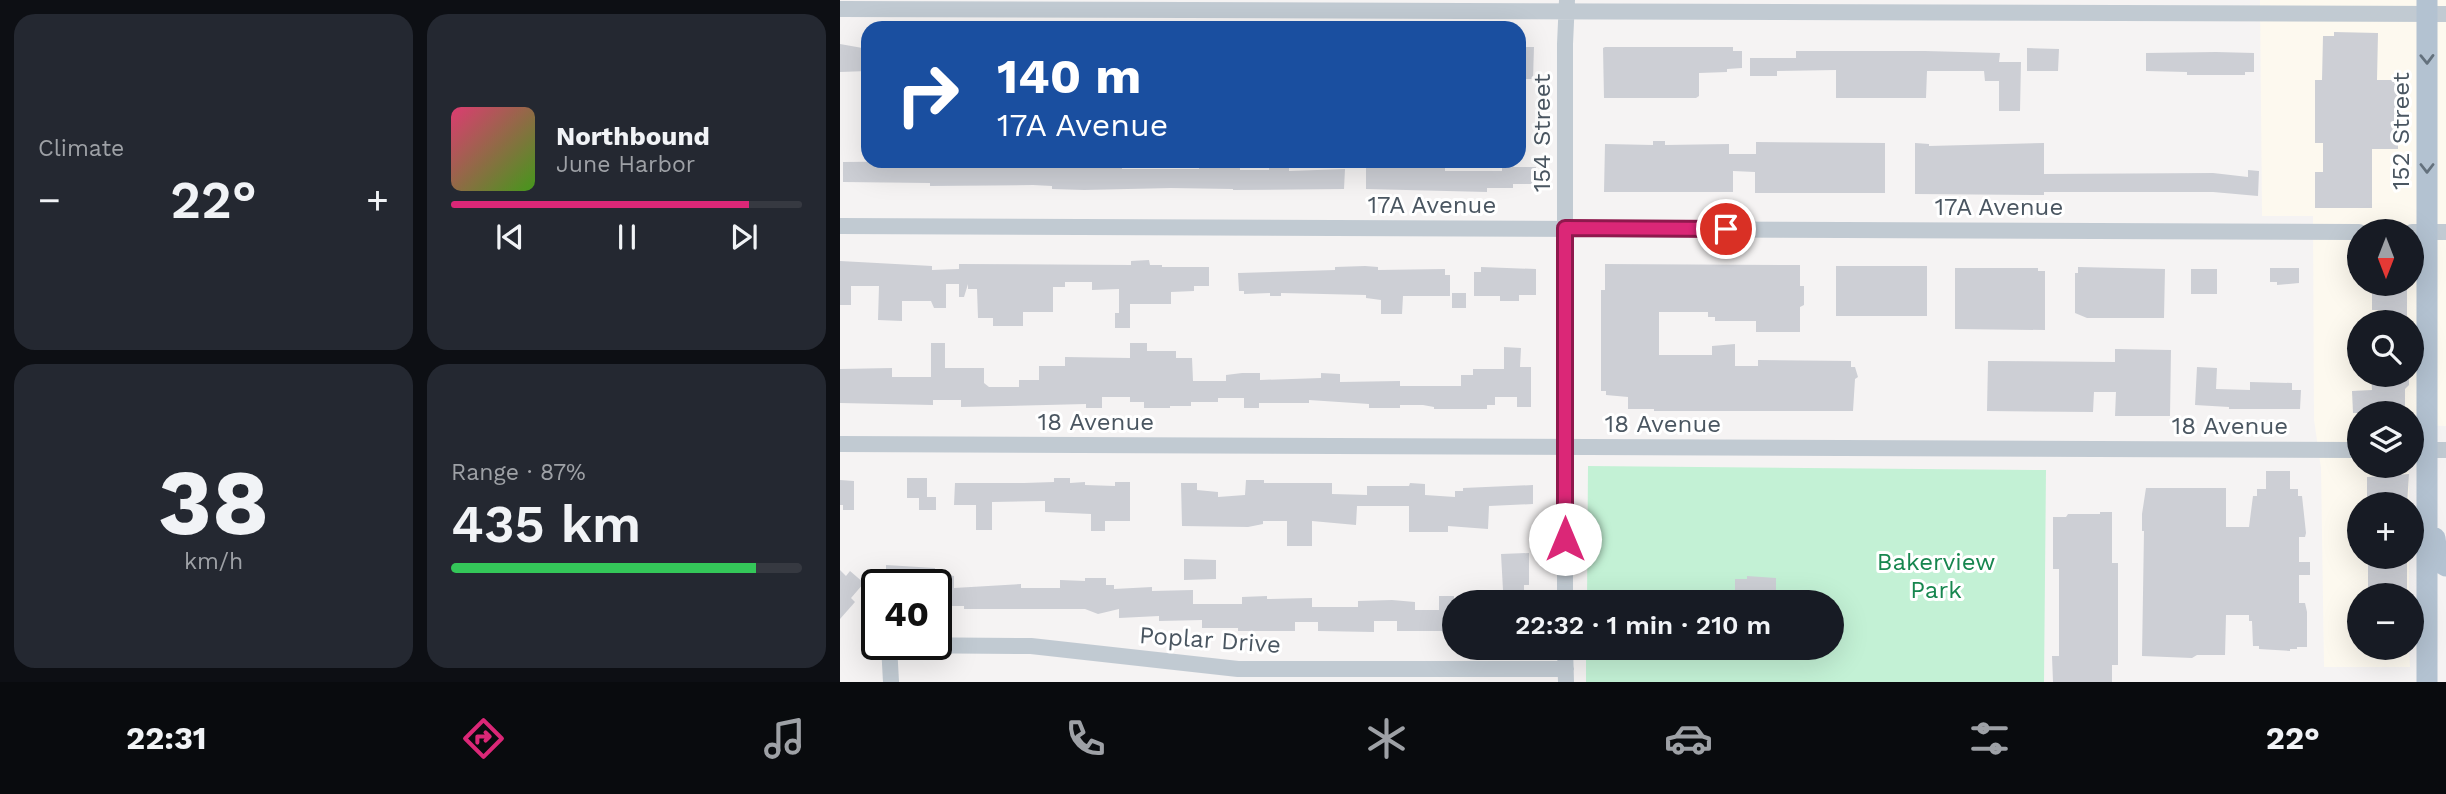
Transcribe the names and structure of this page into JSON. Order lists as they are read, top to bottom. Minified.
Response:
{"streets":{"main road":["152 Street"],"street":["154 Street","17A Avenue","18 Avenue","Poplar Drive"]},"crossings":[["154 Street","17A Avenue"],["154 Street","18 Avenue"]],"parks":["Bakerview Park"],"north":"bottom","page":{"tile":["Climate",["38","km/h"],["Range · 87%","435 km"]],"turn":["140 m","17A Avenue"],"song":["Northbound","June Harbor"],"heat":["−","22°","+"],"map_buttons":["+","−"],"limit":"40","trip":"22:32 · 1 min · 210 m","tabs":["22:31","22°"]}}
